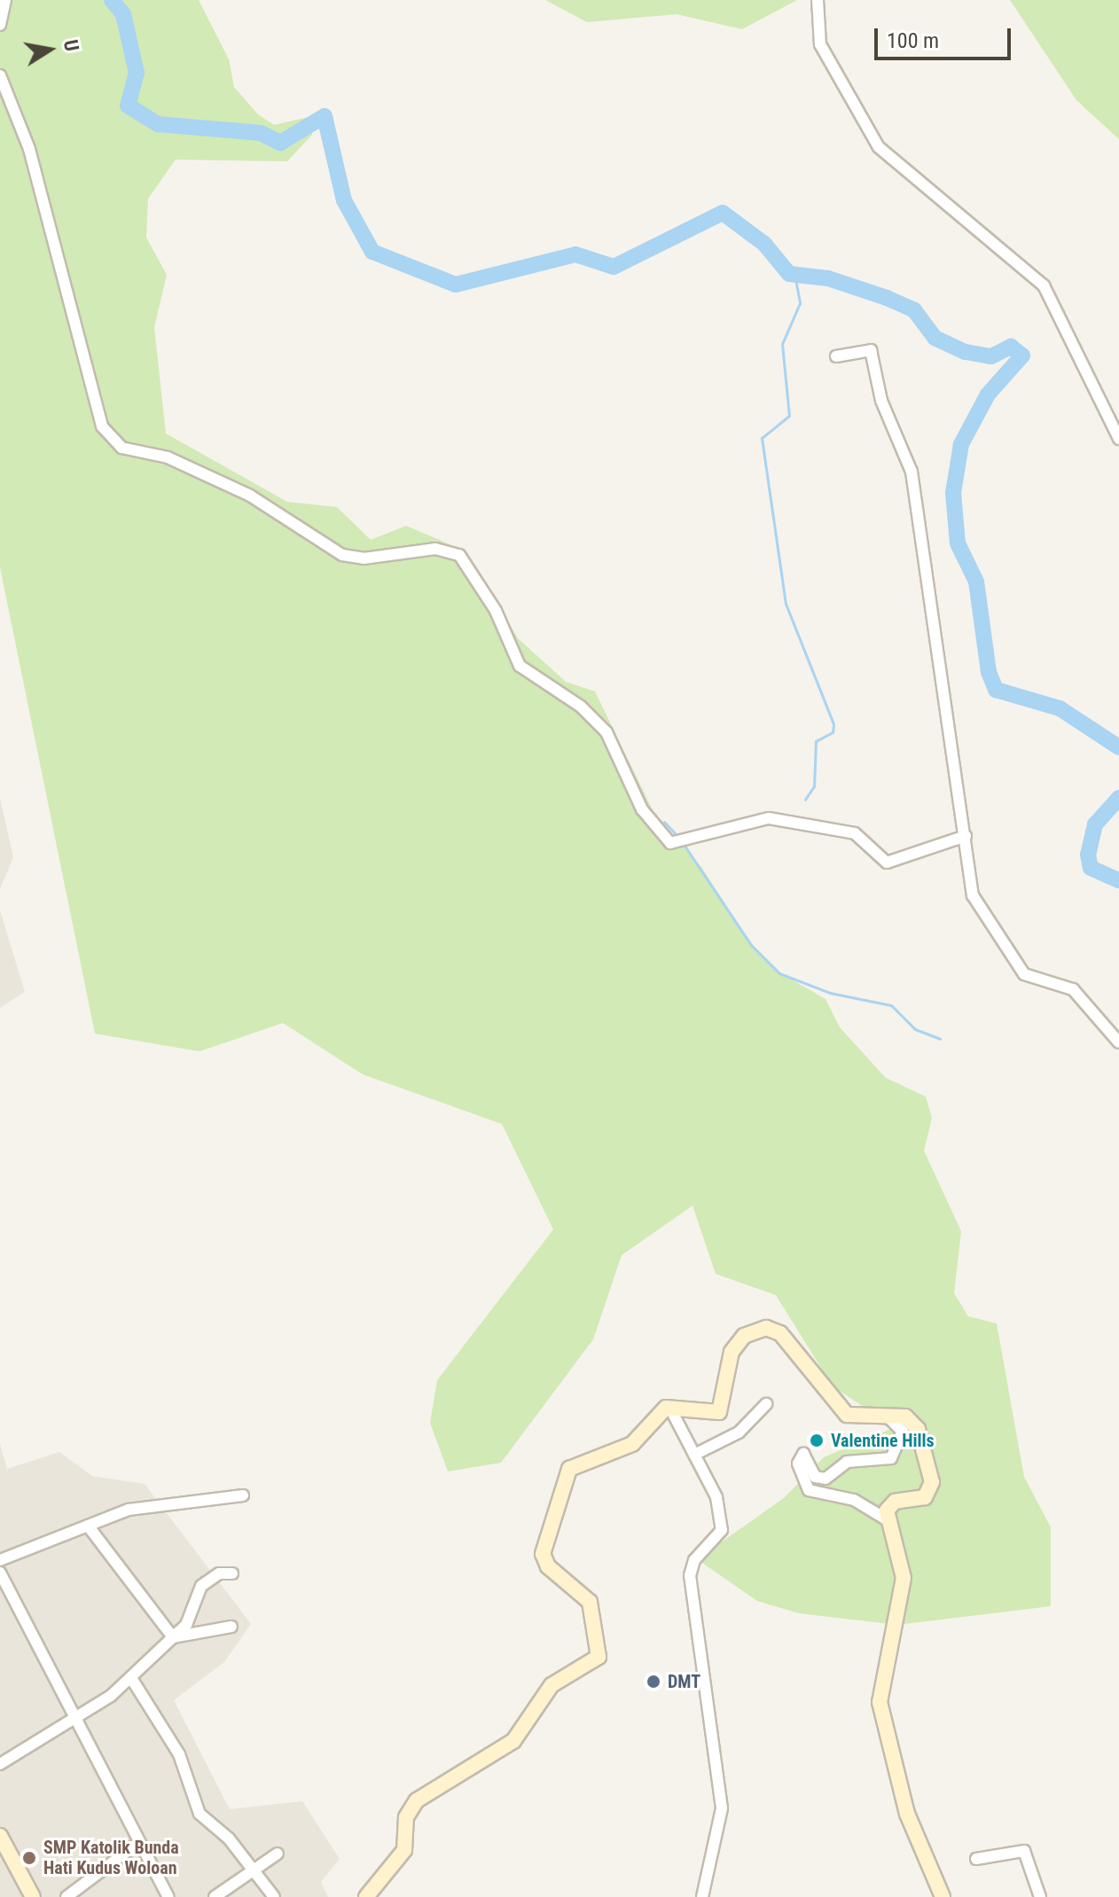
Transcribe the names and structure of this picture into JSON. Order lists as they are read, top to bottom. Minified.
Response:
{"places":["Valentine Hills","DMT","SMP Katolik Bunda Hati Kudus Woloan"],"scale_bar":"100 m","north":"right"}
